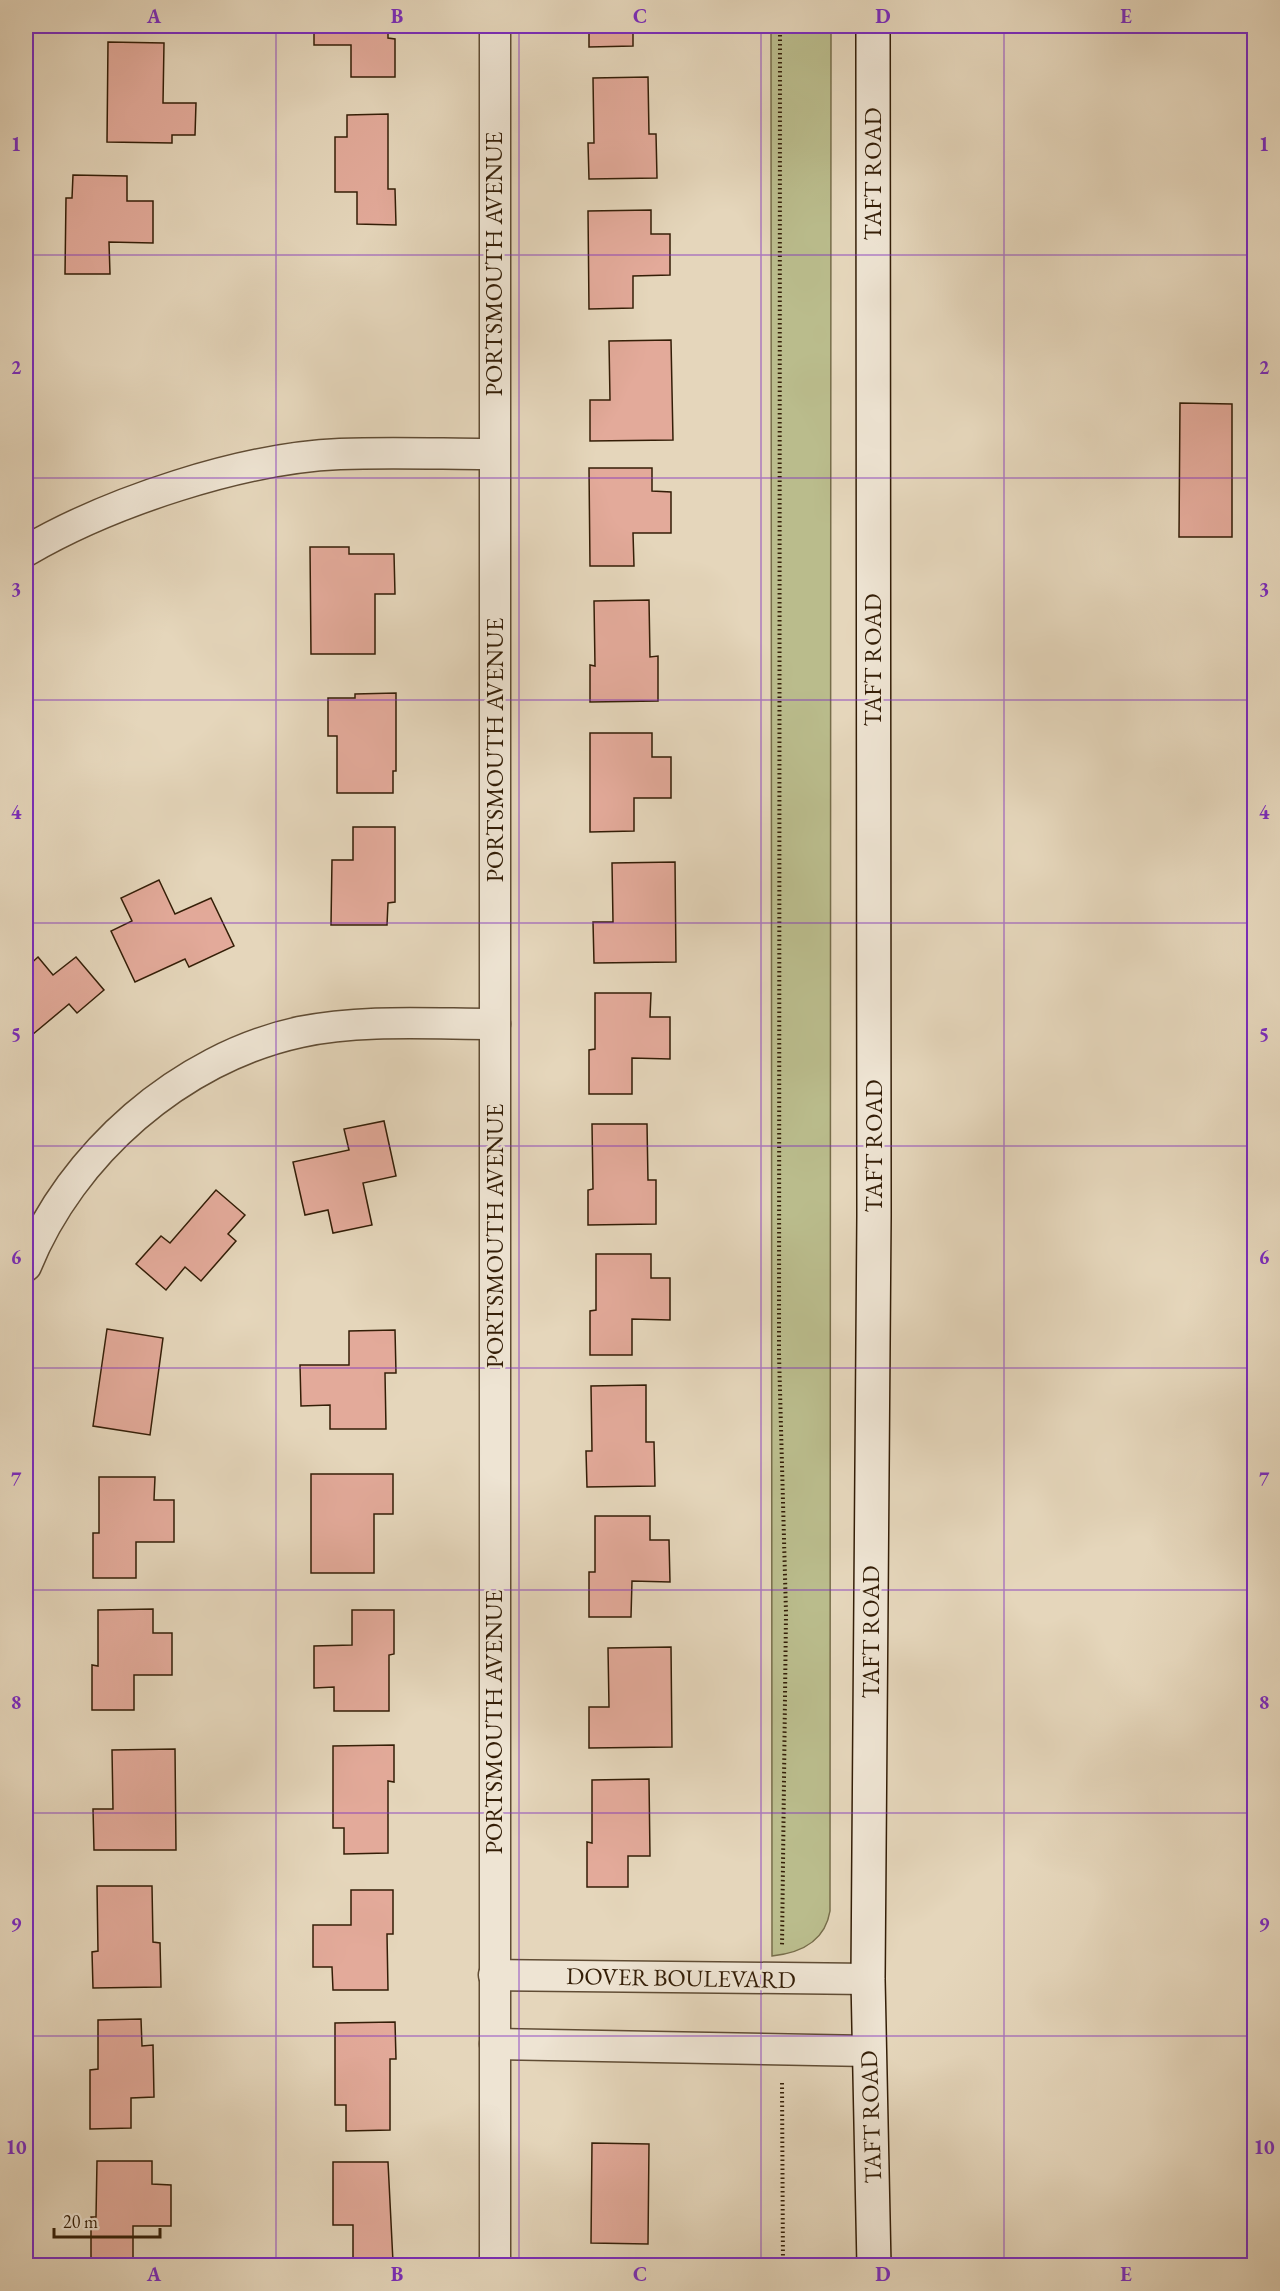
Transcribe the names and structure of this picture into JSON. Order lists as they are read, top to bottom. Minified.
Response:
{"streets":{"street":["TAFT ROAD","PORTSMOUTH AVENUE","DOVER BOULEVARD"]},"crossings":[["TAFT ROAD","DOVER BOULEVARD"],["PORTSMOUTH AVENUE","DOVER BOULEVARD"]],"scale_bar":"20 m","grid":{"columns":["A","B","C","D","E"],"rows":["1","2","3","4","5","6","7","8","9","10"]}}
